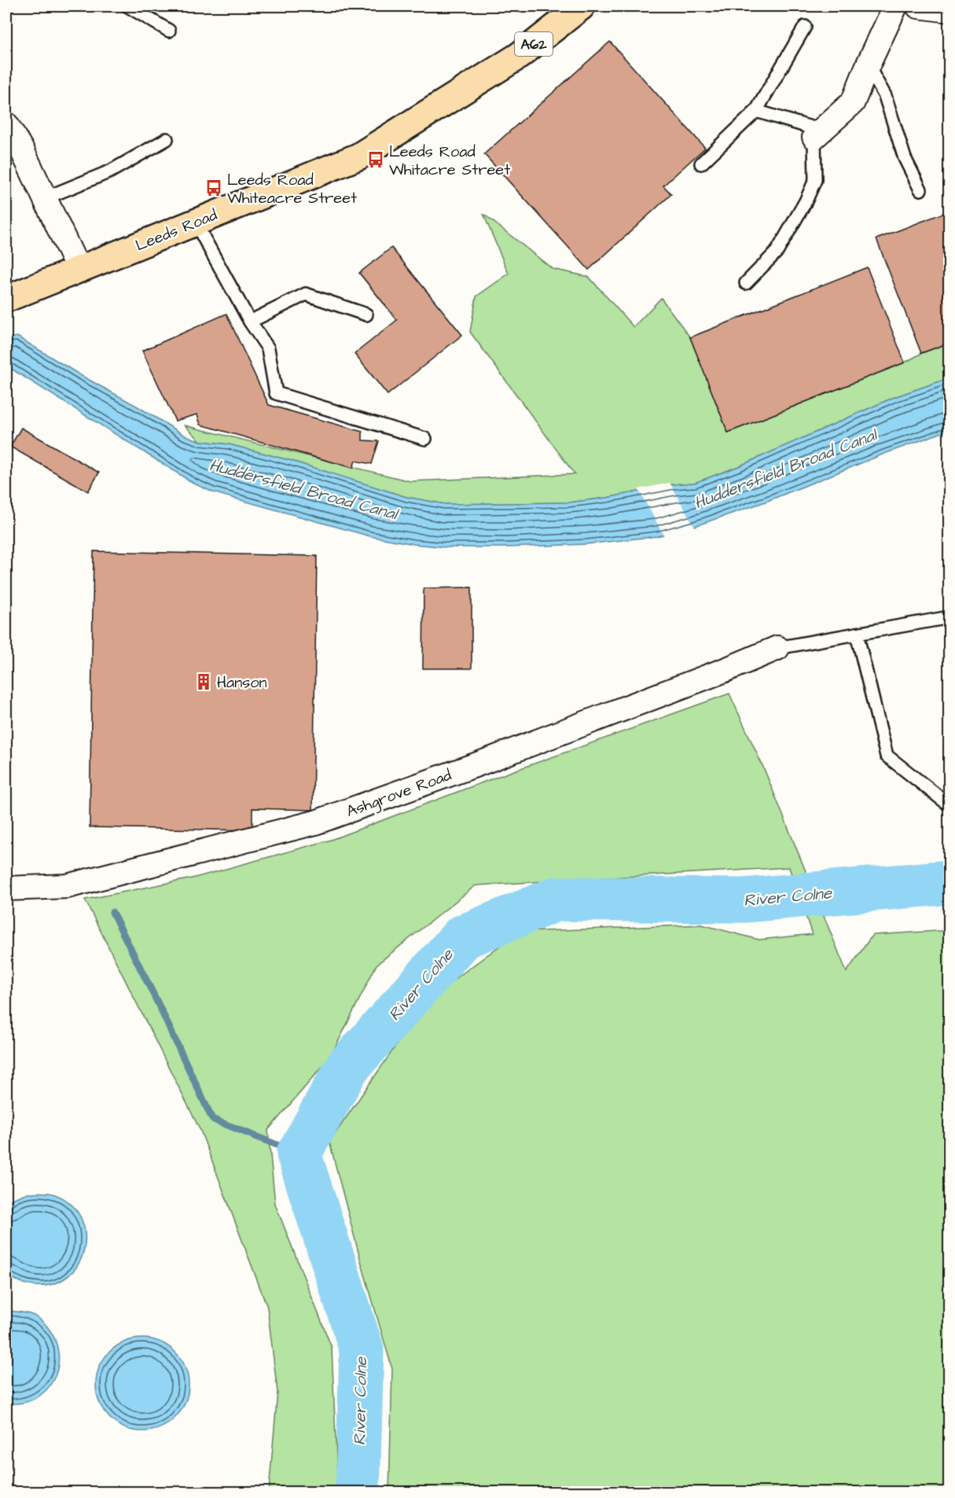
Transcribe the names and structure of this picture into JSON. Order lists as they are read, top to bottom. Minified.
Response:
{"streets":{"main road":["A62","Leeds Road"],"street":["Ashgrove Road"]},"water":["Huddersfield Broad Canal","River Colne"],"places":{"bus stop":["Leeds Road Whitacre Street","Leeds Road Whiteacre Street"],"building":["Hanson"]}}
